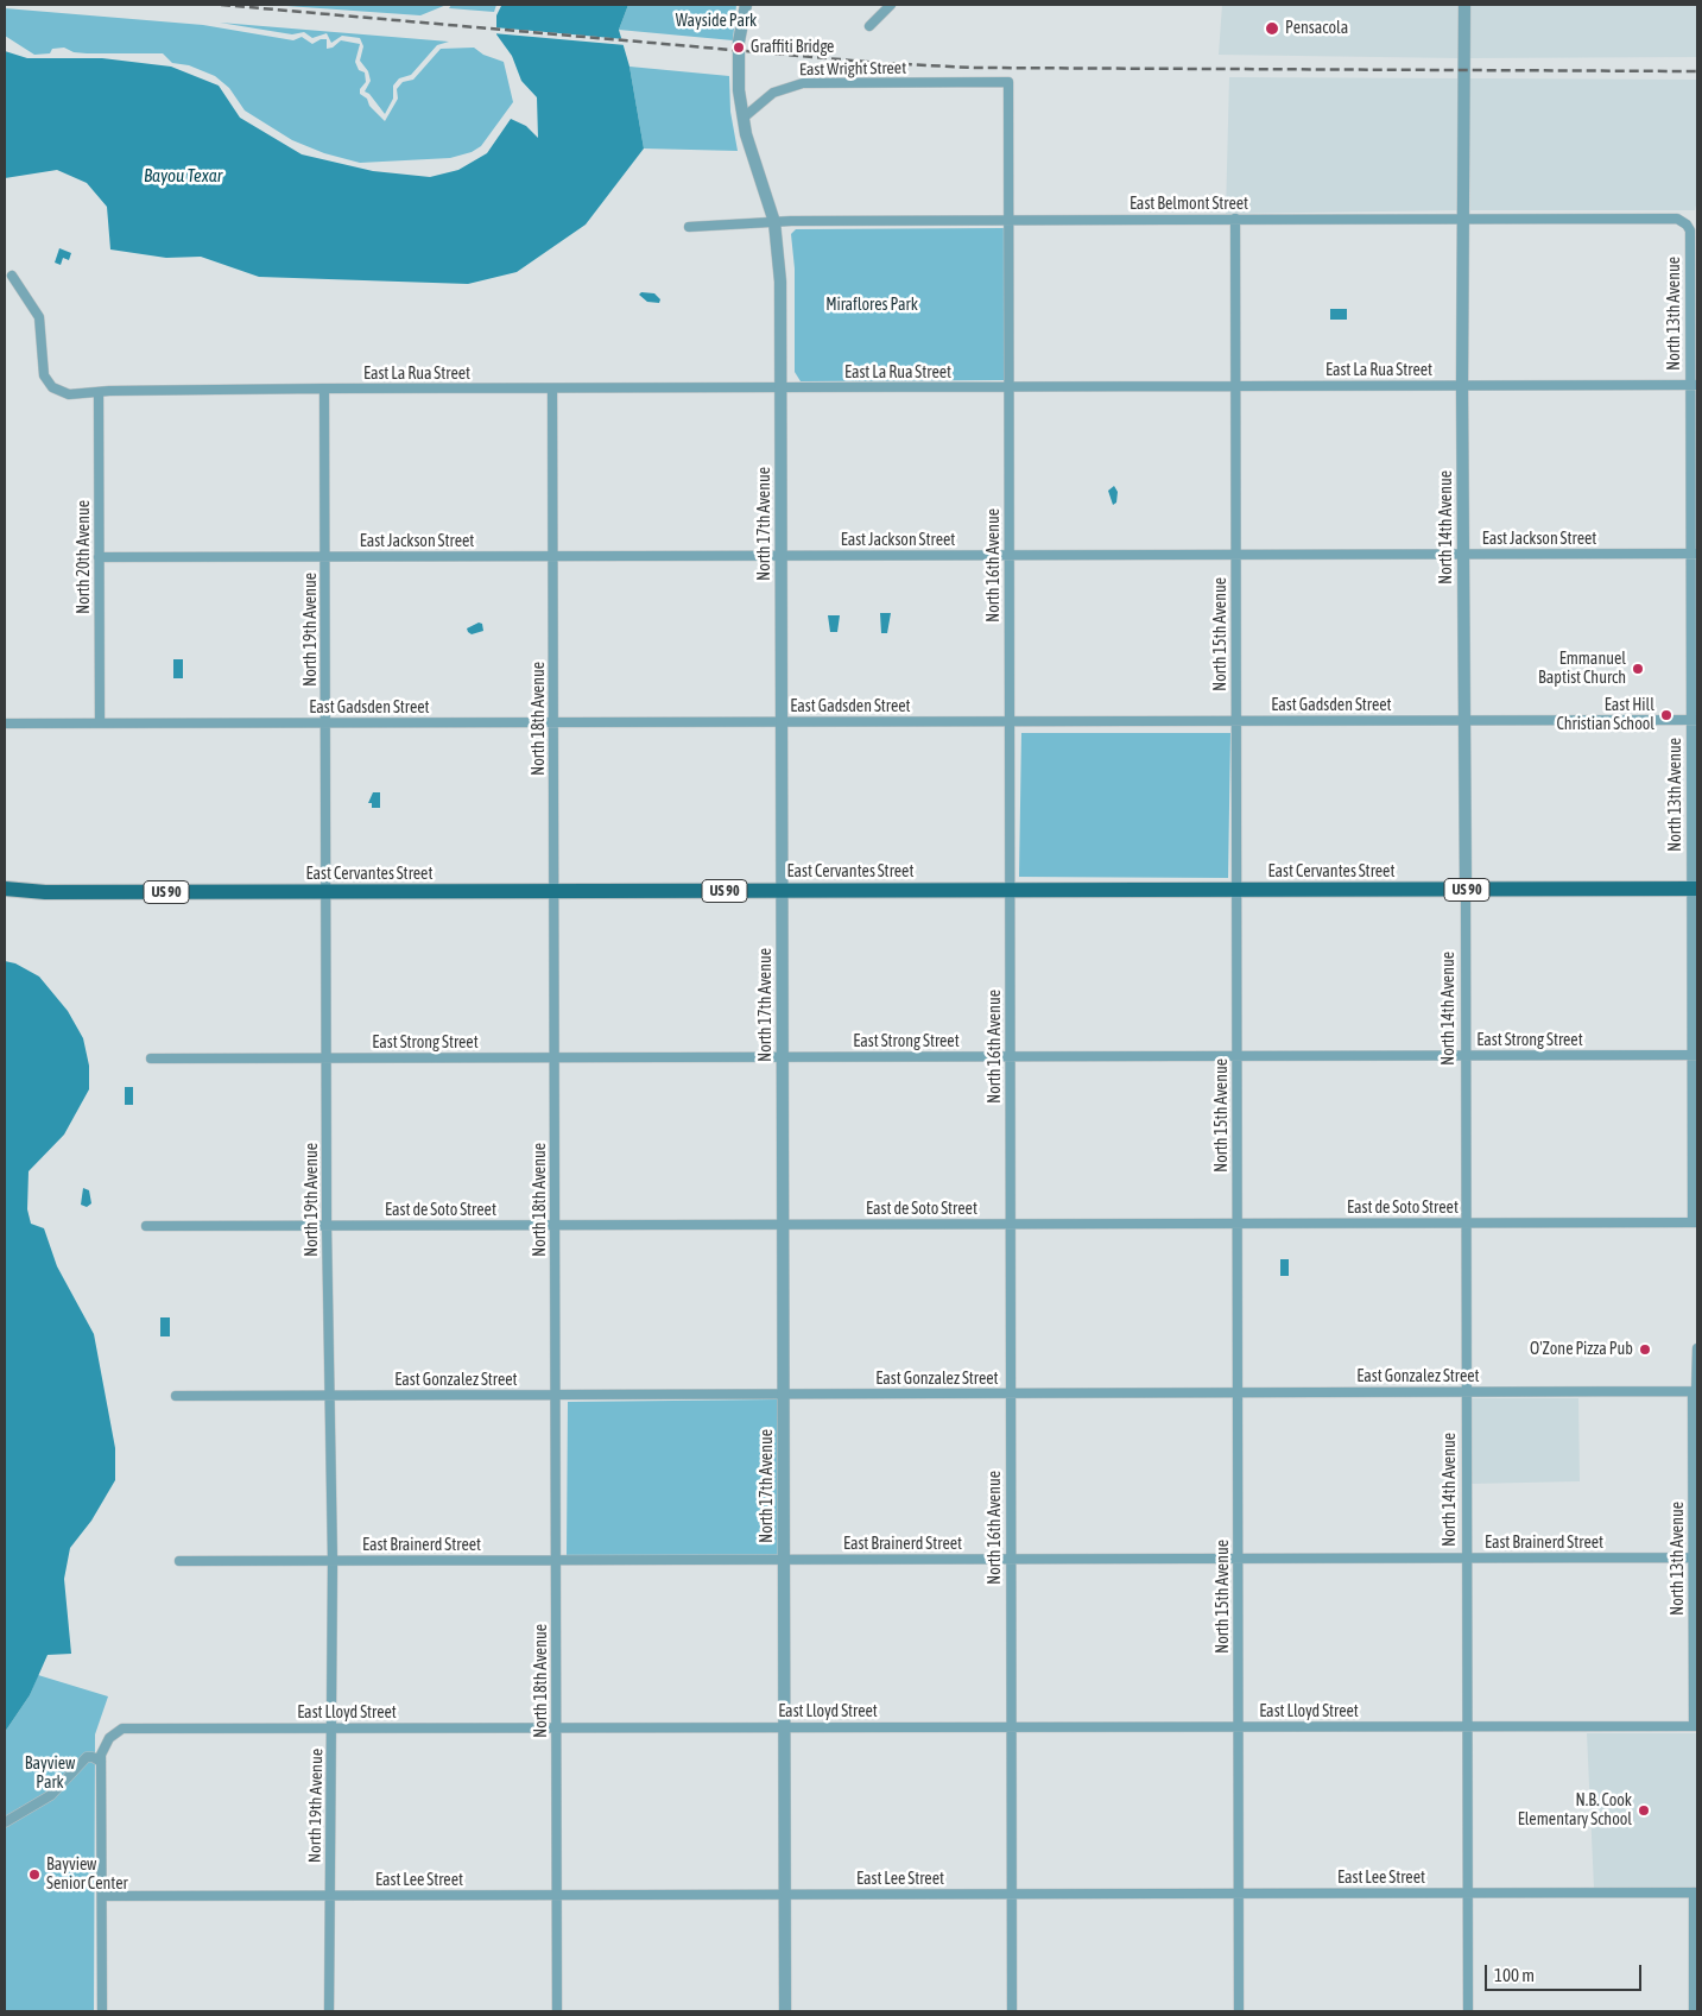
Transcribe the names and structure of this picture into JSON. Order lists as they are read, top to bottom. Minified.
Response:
{"streets":{"main road":["East Cervantes Street","US 90"],"street":["East Wright Street","East Belmont Street","North 13th Avenue","East La Rua Street","North 17th Avenue","North 14th Avenue","East Jackson Street","North 20th Avenue","North 16th Avenue","North 19th Avenue","North 15th Avenue","East Gadsden Street","North 18th Avenue","East Strong Street","East de Soto Street","East Gonzalez Street","East Brainerd Street","East Lloyd Street","East Lee Street"]},"crossings":[["East Wright Street","North 17th Avenue"],["East Wright Street","North 16th Avenue"],["East Belmont Street","North 13th Avenue"],["East Belmont Street","North 17th Avenue"],["East Belmont Street","North 14th Avenue"],["East Belmont Street","North 16th Avenue"],["East Belmont Street","North 15th Avenue"],["North 13th Avenue","East La Rua Street"],["North 13th Avenue","East Jackson Street"],["North 13th Avenue","East Gadsden Street"],["North 13th Avenue","East Cervantes Street"],["North 13th Avenue","East Strong Street"],["North 13th Avenue","East de Soto Street"],["North 13th Avenue","East Gonzalez Street"],["North 13th Avenue","East Brainerd Street"],["North 13th Avenue","East Lloyd Street"],["East La Rua Street","North 17th Avenue"],["East La Rua Street","North 14th Avenue"],["East La Rua Street","North 20th Avenue"],["East La Rua Street","North 16th Avenue"],["East La Rua Street","North 19th Avenue"],["East La Rua Street","North 15th Avenue"],["East La Rua Street","North 18th Avenue"],["North 17th Avenue","East Jackson Street"],["North 17th Avenue","East Gadsden Street"],["North 17th Avenue","East Cervantes Street"],["North 17th Avenue","East Strong Street"],["North 17th Avenue","East de Soto Street"],["North 17th Avenue","East Gonzalez Street"],["North 17th Avenue","East Brainerd Street"],["North 17th Avenue","East Lloyd Street"],["North 17th Avenue","East Lee Street"],["North 14th Avenue","East Jackson Street"],["North 14th Avenue","East Gadsden Street"],["North 14th Avenue","East Cervantes Street"],["North 14th Avenue","East Strong Street"],["North 14th Avenue","East de Soto Street"],["North 14th Avenue","East Gonzalez Street"],["North 14th Avenue","East Brainerd Street"],["North 14th Avenue","East Lloyd Street"],["North 14th Avenue","East Lee Street"],["East Jackson Street","North 20th Avenue"],["East Jackson Street","North 16th Avenue"],["East Jackson Street","North 19th Avenue"],["East Jackson Street","North 15th Avenue"],["East Jackson Street","North 18th Avenue"],["North 20th Avenue","East Gadsden Street"],["North 16th Avenue","East Gadsden Street"],["North 16th Avenue","East Cervantes Street"],["North 16th Avenue","East Strong Street"],["North 16th Avenue","East de Soto Street"],["North 16th Avenue","East Gonzalez Street"],["North 16th Avenue","East Brainerd Street"],["North 16th Avenue","East Lloyd Street"],["North 16th Avenue","East Lee Street"],["North 19th Avenue","East Gadsden Street"],["North 19th Avenue","East Cervantes Street"],["North 19th Avenue","East Strong Street"],["North 19th Avenue","East de Soto Street"],["North 19th Avenue","East Gonzalez Street"],["North 19th Avenue","East Brainerd Street"],["North 19th Avenue","East Lloyd Street"],["North 19th Avenue","East Lee Street"],["North 15th Avenue","East Gadsden Street"],["North 15th Avenue","East Cervantes Street"],["North 15th Avenue","East Strong Street"],["North 15th Avenue","East de Soto Street"],["North 15th Avenue","East Gonzalez Street"],["North 15th Avenue","East Brainerd Street"],["North 15th Avenue","East Lloyd Street"],["North 15th Avenue","East Lee Street"],["East Gadsden Street","North 18th Avenue"],["North 18th Avenue","East Cervantes Street"],["North 18th Avenue","East Strong Street"],["North 18th Avenue","East de Soto Street"],["North 18th Avenue","East Gonzalez Street"],["North 18th Avenue","East Brainerd Street"],["North 18th Avenue","East Lloyd Street"],["North 18th Avenue","East Lee Street"]],"water":["Bayou Texar"],"parks":["Wayside Park","Miraflores Park","Bayview Park"],"places":["Pensacola","Graffiti Bridge","Emmanuel Baptist Church","East Hill Christian School","O'Zone Pizza Pub","N.B. Cook Elementary School","Bayview Senior Center"],"scale_bar":"100 m"}
